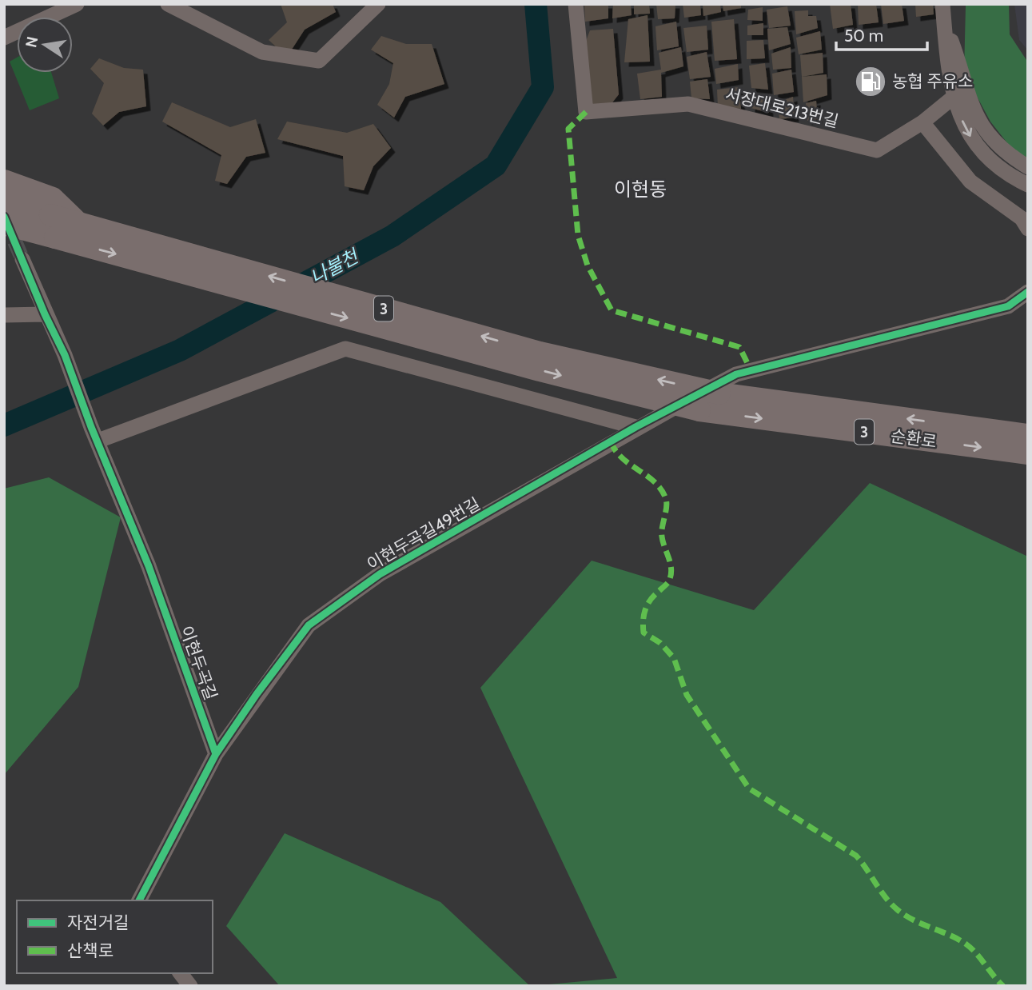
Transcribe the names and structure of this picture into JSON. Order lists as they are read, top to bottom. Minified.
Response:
{"streets":{"highway":["3","순환로"],"street":["서장대로213번길","이현두곡길49번길","이현두곡길"]},"crossings":[["이현두곡길49번길","이현두곡길"]],"districts":["이현동"],"water":["나불천"],"places":{"fuel station":["농협 주유소"]},"legend":["자전거길","산책로"],"scale_bar":"50 m","north":"left"}
